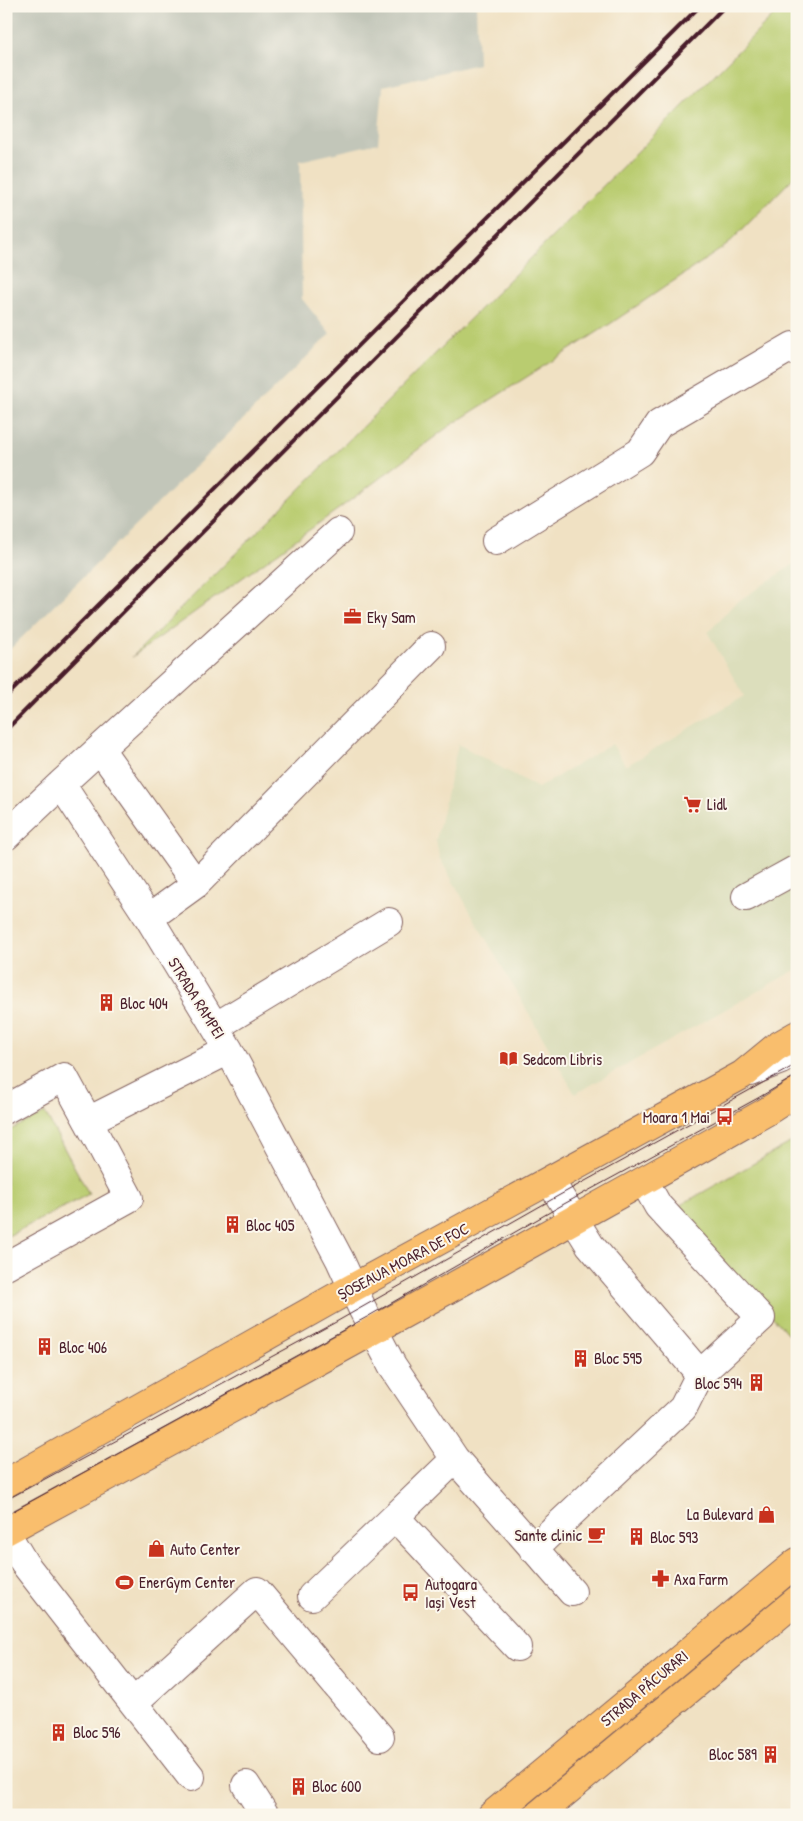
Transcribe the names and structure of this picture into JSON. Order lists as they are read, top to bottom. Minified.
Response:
{"streets":{"main road":["ȘOSEAUA MOARA DE FOC","STRADA PĂCURARI"],"street":["STRADA RAMPEI"]},"crossings":[["STRADA RAMPEI","ȘOSEAUA MOARA DE FOC"]],"places":{"office":["Eky Sam"],"supermarket":["Lidl"],"building":["Bloc 404","Bloc 405","Bloc 406","Bloc 595","Bloc 594","Bloc 593","Bloc 596","Bloc 589","Bloc 600"],"library":["Sedcom Libris"],"bus stop":["Moara 1 Mai","Autogara Iași Vest"],"shop":["La Bulevard","Auto Center"],"cafe":["Sante clinic"],"pharmacy":["Axa Farm"],"sports":["EnerGym Center"]}}
